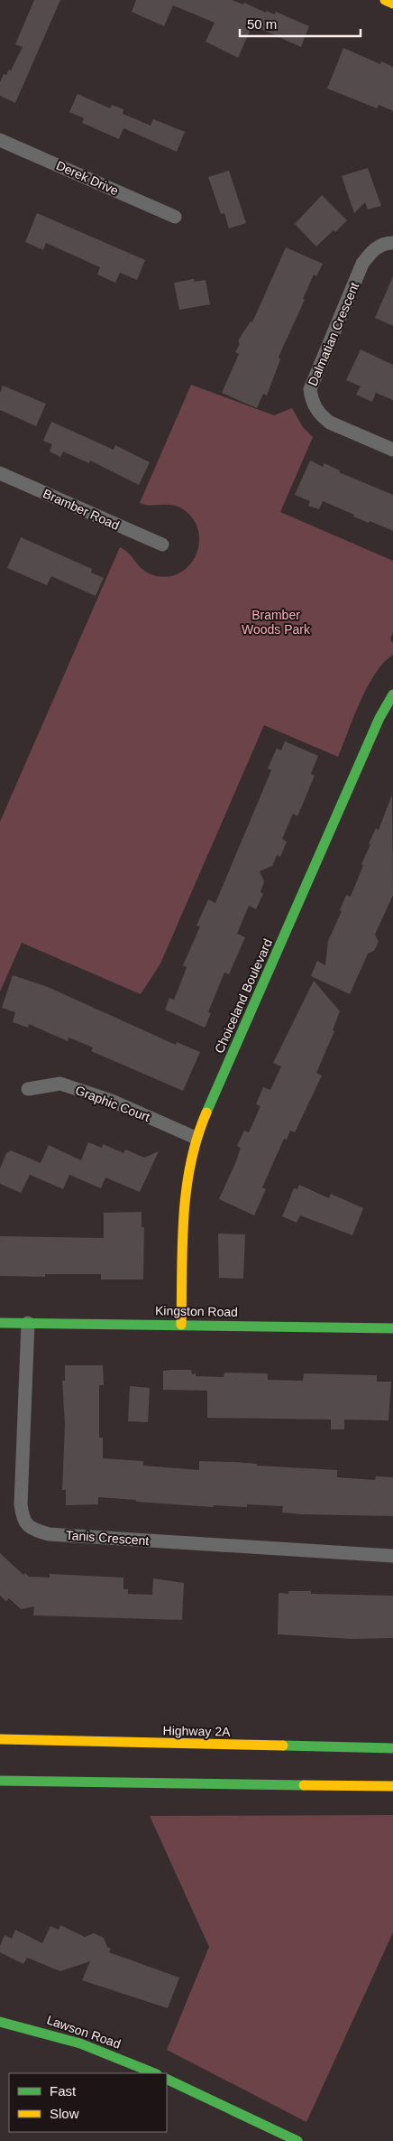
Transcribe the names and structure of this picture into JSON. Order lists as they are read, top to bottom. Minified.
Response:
{"streets":{"main road":["Choiceland Boulevard","Kingston Road","Highway 2A","Lawson Road"],"street":["Derek Drive","Dalmatian Crescent","Bramber Road","Graphic Court","Tanis Crescent"]},"crossings":[["Choiceland Boulevard","Graphic Court"],["Choiceland Boulevard","Kingston Road"],["Kingston Road","Tanis Crescent"]],"parks":["Bramber Woods Park"],"legend":["Fast","Slow"],"scale_bar":"50 m"}
